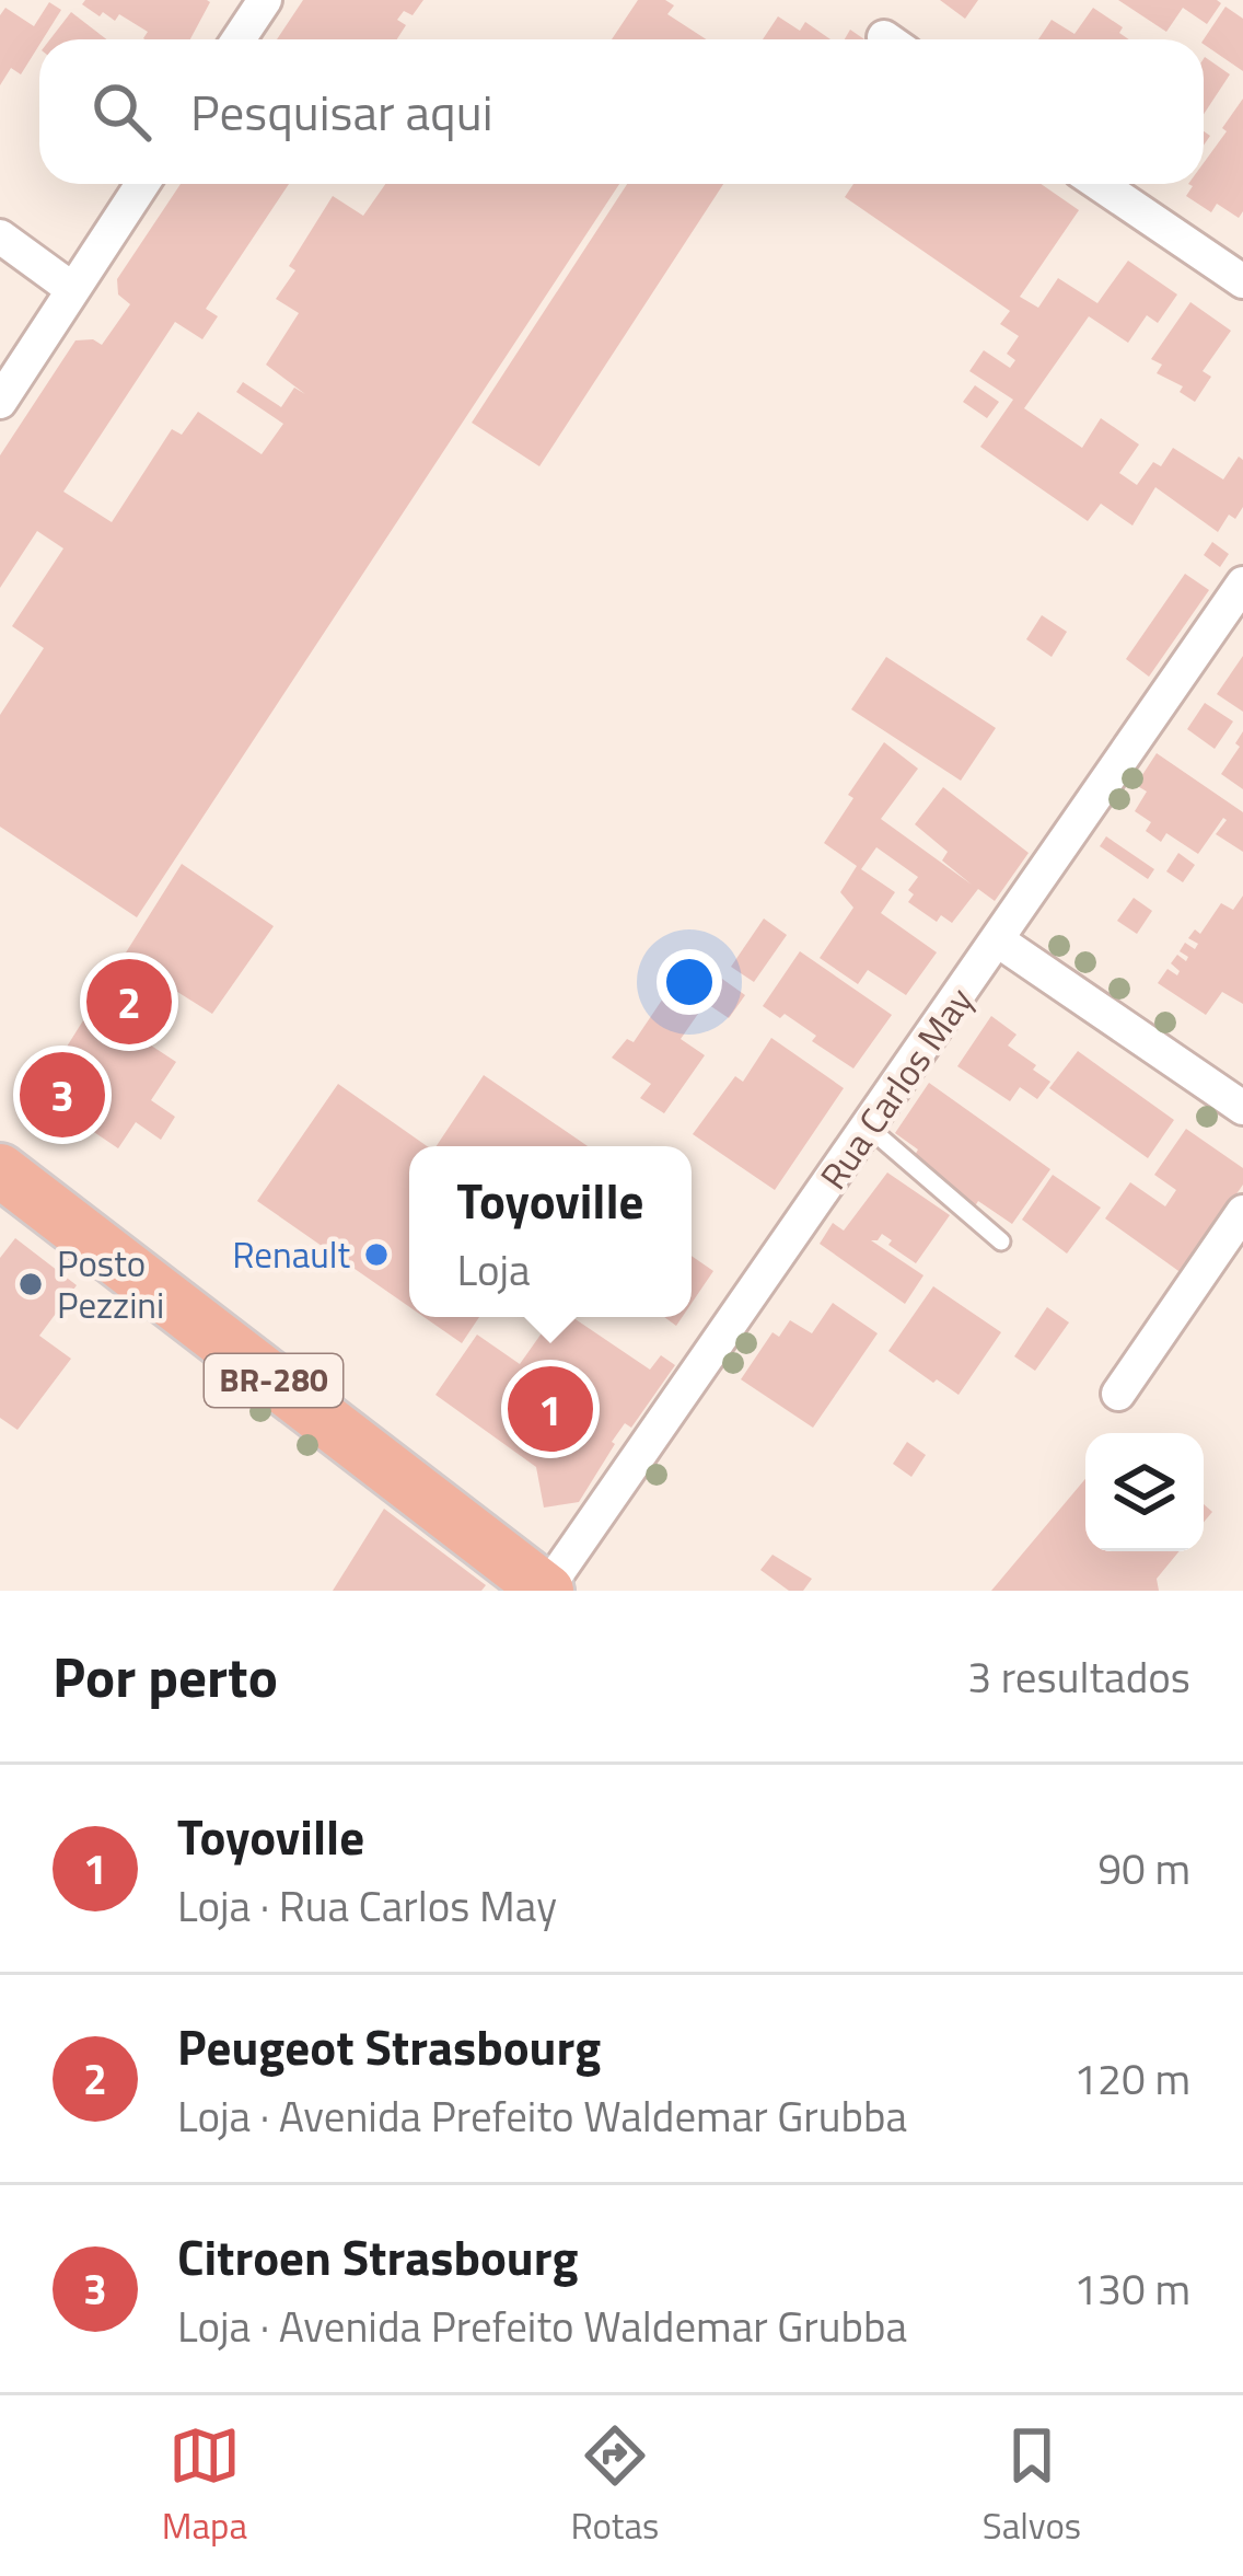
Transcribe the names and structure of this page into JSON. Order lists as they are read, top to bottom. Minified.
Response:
{"streets":{"highway":["BR-280"],"street":["Rua Carlos May"]},"crossings":[["Rua Carlos May","BR-280"]],"places":["Renault","Posto Pezzini"],"page":{"search":"Pesquisar aqui","pins":["2","3","1"],"popup":["Toyoville","Loja"],"heading":["Por perto","3 resultados"],"list":[{"mark":"1","name":"Toyoville","note":"Loja · Rua Carlos May","value":"90 m"},{"mark":"2","name":"Peugeot Strasbourg","note":"Loja · Avenida Prefeito Waldemar Grubba","value":"120 m"},{"mark":"3","name":"Citroen Strasbourg","note":"Loja · Avenida Prefeito Waldemar Grubba","value":"130 m"}],"nav":["Mapa","Rotas","Salvos"]}}
